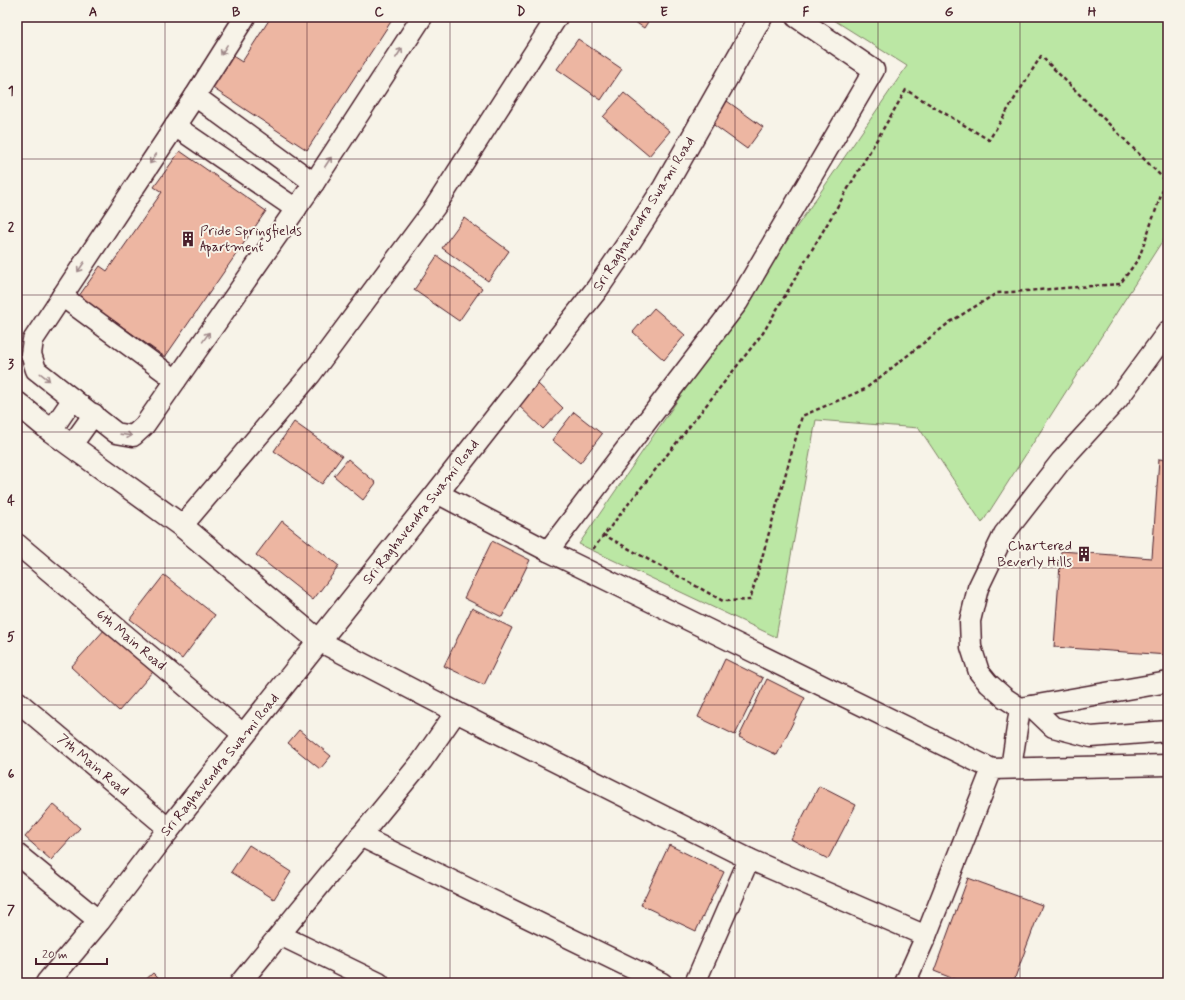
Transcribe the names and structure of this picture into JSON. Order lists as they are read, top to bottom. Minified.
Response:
{"streets":{"street":["Sri Raghavendra Swami Road","6th Main Road","7th Main Road"]},"crossings":[["Sri Raghavendra Swami Road","6th Main Road"],["Sri Raghavendra Swami Road","7th Main Road"]],"places":{"building":["Pride Springfields Apartment","Chartered Beverly Hills"]},"scale_bar":"20 m","grid":{"columns":["A","B","C","D","E","F","G","H"],"rows":["1","2","3","4","5","6","7"]}}
